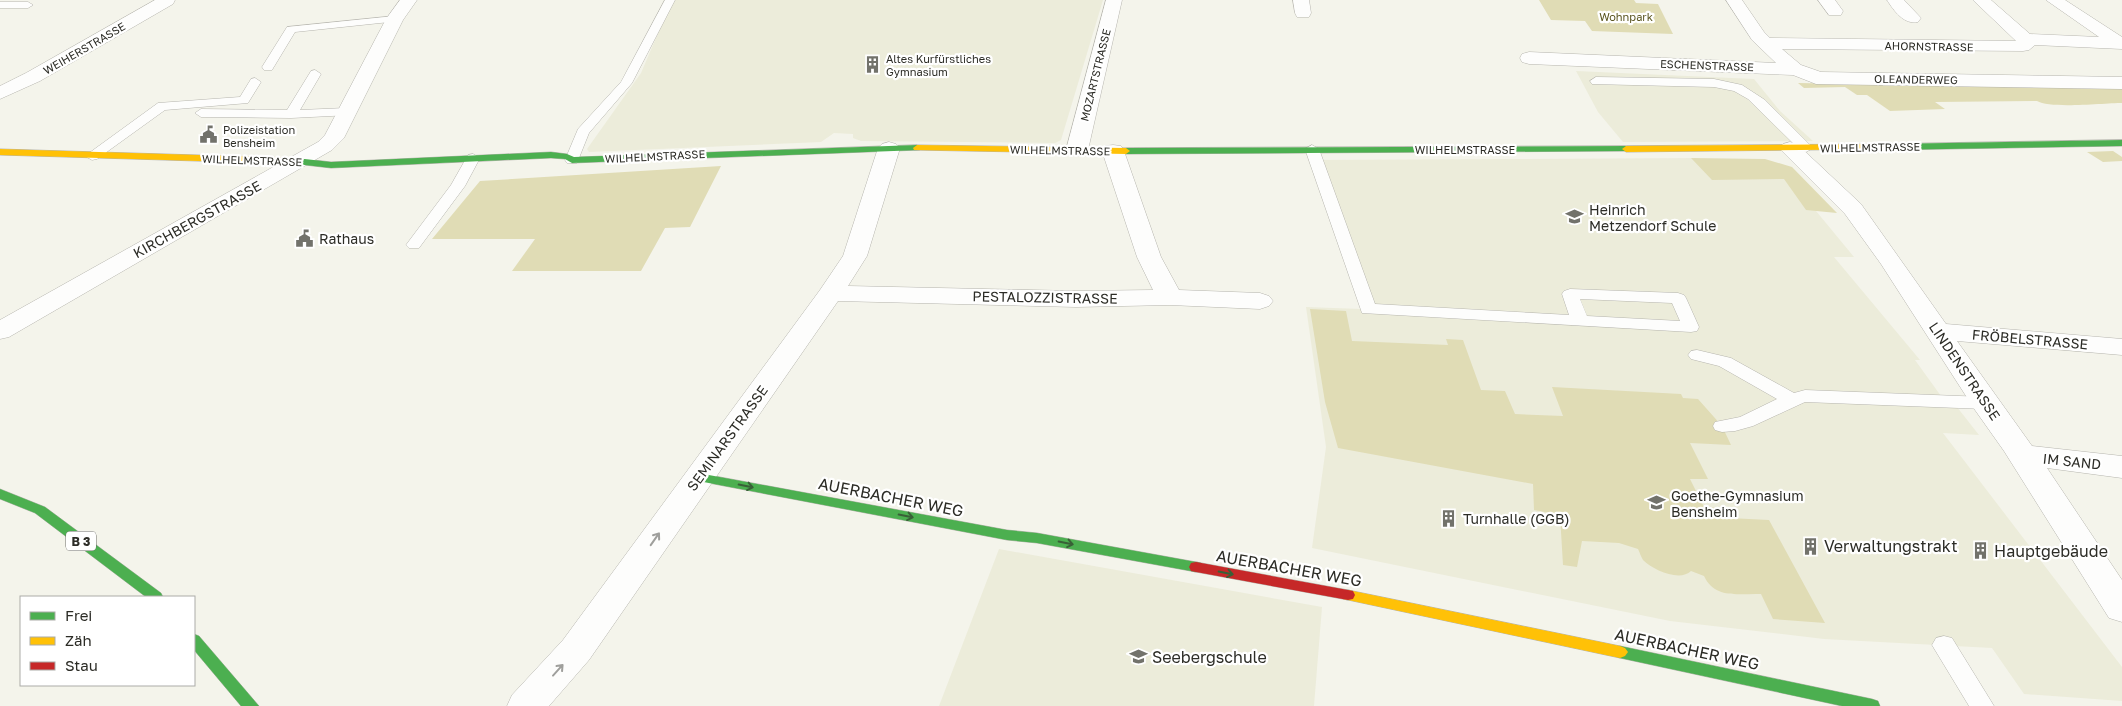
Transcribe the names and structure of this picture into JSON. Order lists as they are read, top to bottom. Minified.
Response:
{"streets":{"street":["AHORNSTRASSE","WEIHERSTRASSE","ESCHENSTRASSE","MOZARTSTRASSE","OLEANDERWEG","WILHELMSTRASSE","KIRCHBERGSTRASSE","PESTALOZZISTRASSE","FRÖBELSTRASSE","LINDENSTRASSE","SEMINARSTRASSE","IM SAND","AUERBACHER WEG","B 3"]},"crossings":[["AHORNSTRASSE","ESCHENSTRASSE"],["ESCHENSTRASSE","OLEANDERWEG"],["MOZARTSTRASSE","WILHELMSTRASSE"],["WILHELMSTRASSE","KIRCHBERGSTRASSE"],["WILHELMSTRASSE","LINDENSTRASSE"],["WILHELMSTRASSE","SEMINARSTRASSE"],["PESTALOZZISTRASSE","SEMINARSTRASSE"],["FRÖBELSTRASSE","LINDENSTRASSE"],["LINDENSTRASSE","IM SAND"],["SEMINARSTRASSE","AUERBACHER WEG"]],"one_way":["SEMINARSTRASSE","AUERBACHER WEG"],"parks":["Wohnpark"],"places":{"building":["Altes Kurfürstliches Gymnasium","Turnhalle (GGB)","Verwaltungstrakt","Hauptgebäude"],"public building":["Polizeistation Bensheim","Rathaus"],"school or university":["Heinrich Metzendorf Schule","Goethe-Gymnasium Bensheim","Seebergschule"]},"legend":["Frei","Zäh","Stau"]}
